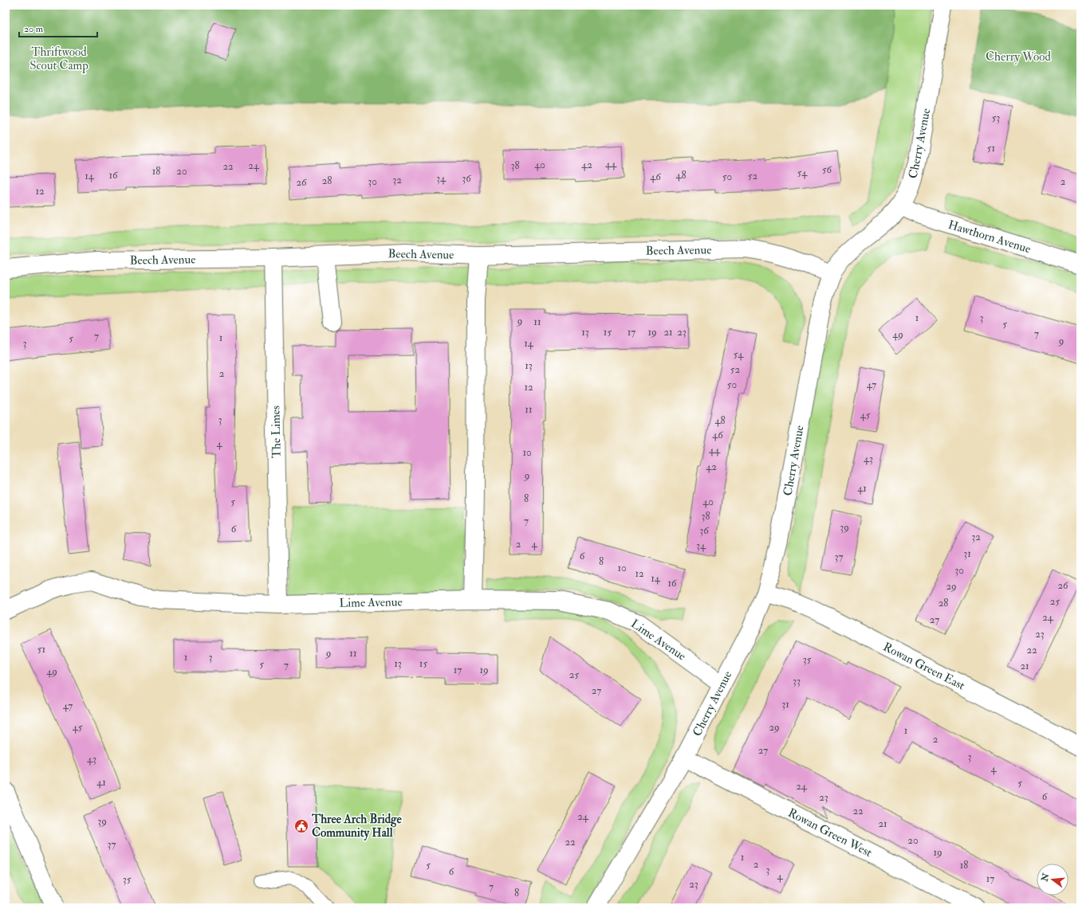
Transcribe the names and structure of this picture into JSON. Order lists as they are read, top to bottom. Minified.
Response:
{"streets":{"street":["Cherry Avenue","Hawthorn Avenue","Beech Avenue","The Limes","Lime Avenue","Rowan Green East","Rowan Green West"]},"crossings":[["Cherry Avenue","Hawthorn Avenue"],["Cherry Avenue","Beech Avenue"],["Cherry Avenue","Lime Avenue"],["Cherry Avenue","Rowan Green East"],["Cherry Avenue","Rowan Green West"],["Beech Avenue","The Limes"],["The Limes","Lime Avenue"]],"parks":["Thriftwood Scout Camp","Cherry Wood"],"places":{"public building":["Three Arch Bridge Community Hall"]},"house_numbers":["53","51","44","40","42","24","38","22","56","18","20","54","16","48","14","52","46","50","34","36","32","28","30","2","26","12","1","3","9","11","5","13","15","17","19","21","23","7","49","7","1","5","9","3","14","54","13","52","2","50","47","12","11","45","3","48","46","4","44","10","43","42","9","41","8","5","40","38","7","39","6","36","32","2","4","34","31","6","37","8","10","30","12","14","16","26","29","25","28","24","27","23","51","22","9","11","1","3","35","13","15","5","7","21","17","19","49","25","33","27","31","47","45","29","1","2","27","3","43","4","41","5","24","6","23","22","24","39","21","20","22","37","19","1","2","5","18","3","6","4","17","35","23","7","8"],"scale_bar":"20 m","north":"left"}
